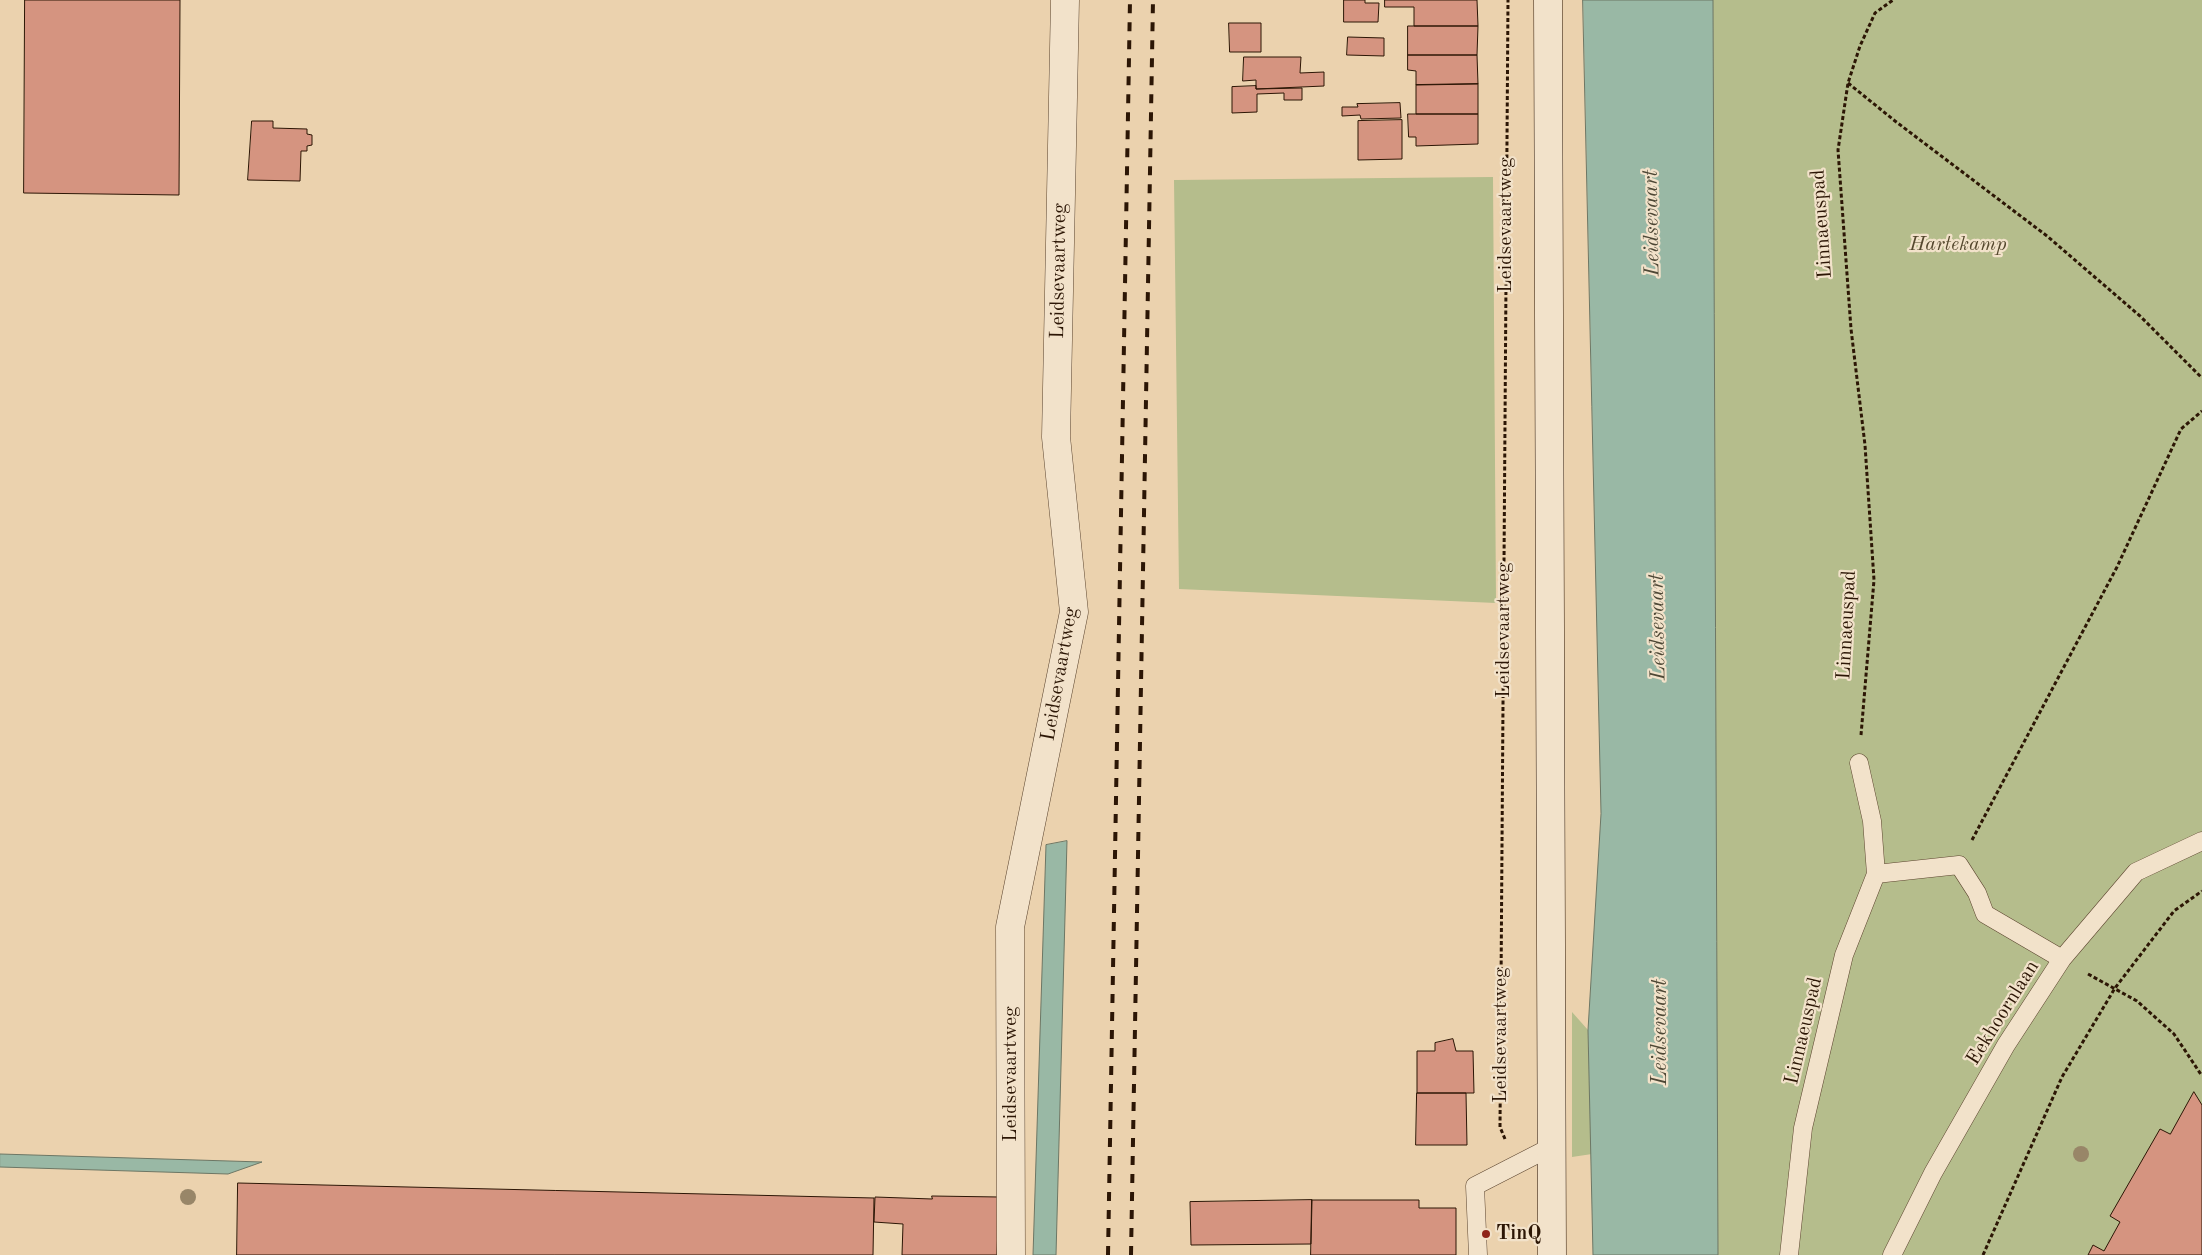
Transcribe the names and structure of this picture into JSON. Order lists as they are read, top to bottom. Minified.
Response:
{"streets":{"street":["Leidsevaartweg"],"lane":["Linnaeuspad","Eekhoornlaan"]},"water":["Leidsevaart"],"parks":["Hartekamp"],"places":["TinQ"]}
